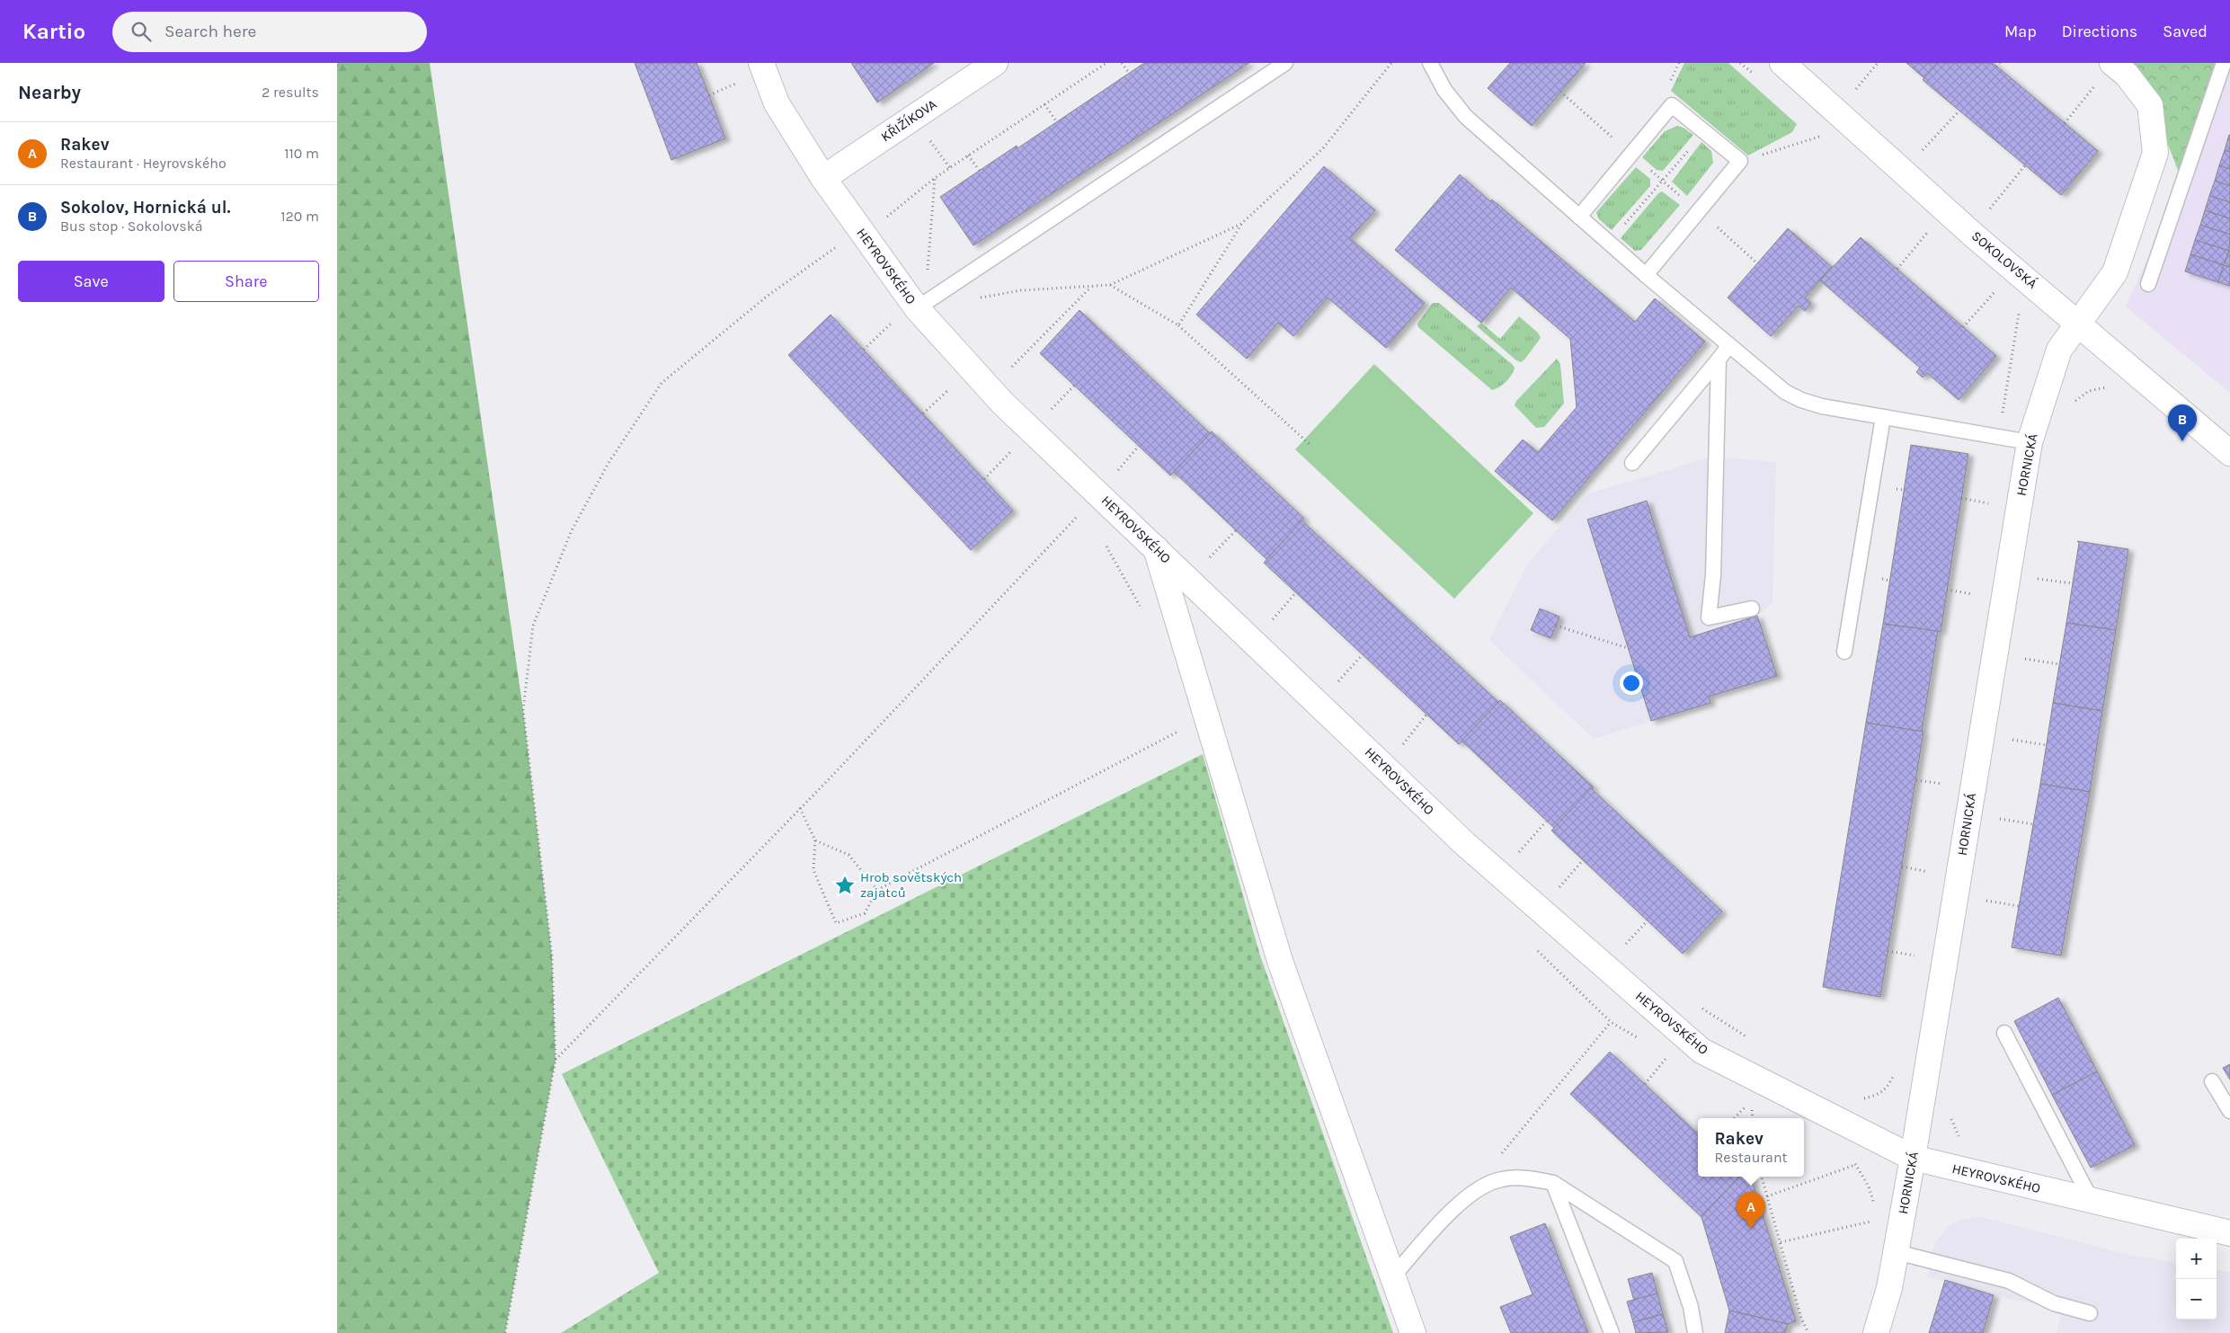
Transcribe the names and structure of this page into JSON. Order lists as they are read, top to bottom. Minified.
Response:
{"streets":{"street":["KŘIŽÍKOVA","SOKOLOVSKÁ","HEYROVSKÉHO","HORNICKÁ"]},"crossings":[["KŘIŽÍKOVA","HEYROVSKÉHO"],["SOKOLOVSKÁ","HORNICKÁ"],["HEYROVSKÉHO","HORNICKÁ"]],"places":{"place":["Hrob sovětských zajatců"]},"page":{"header":"Kartio","search":"Search here","nav":["Map","Directions","Saved"],"heading":["Nearby","2 results"],"list":[{"mark":"A","name":"Rakev","note":"Restaurant · Heyrovského","value":"110 m"},{"mark":"B","name":"Sokolov, Hornická ul.","note":"Bus stop · Sokolovská","value":"120 m"}],"buttons":["Save","Share"],"pins":["B","A"],"popup":["Rakev","Restaurant"],"map_buttons":["+","−"]}}
